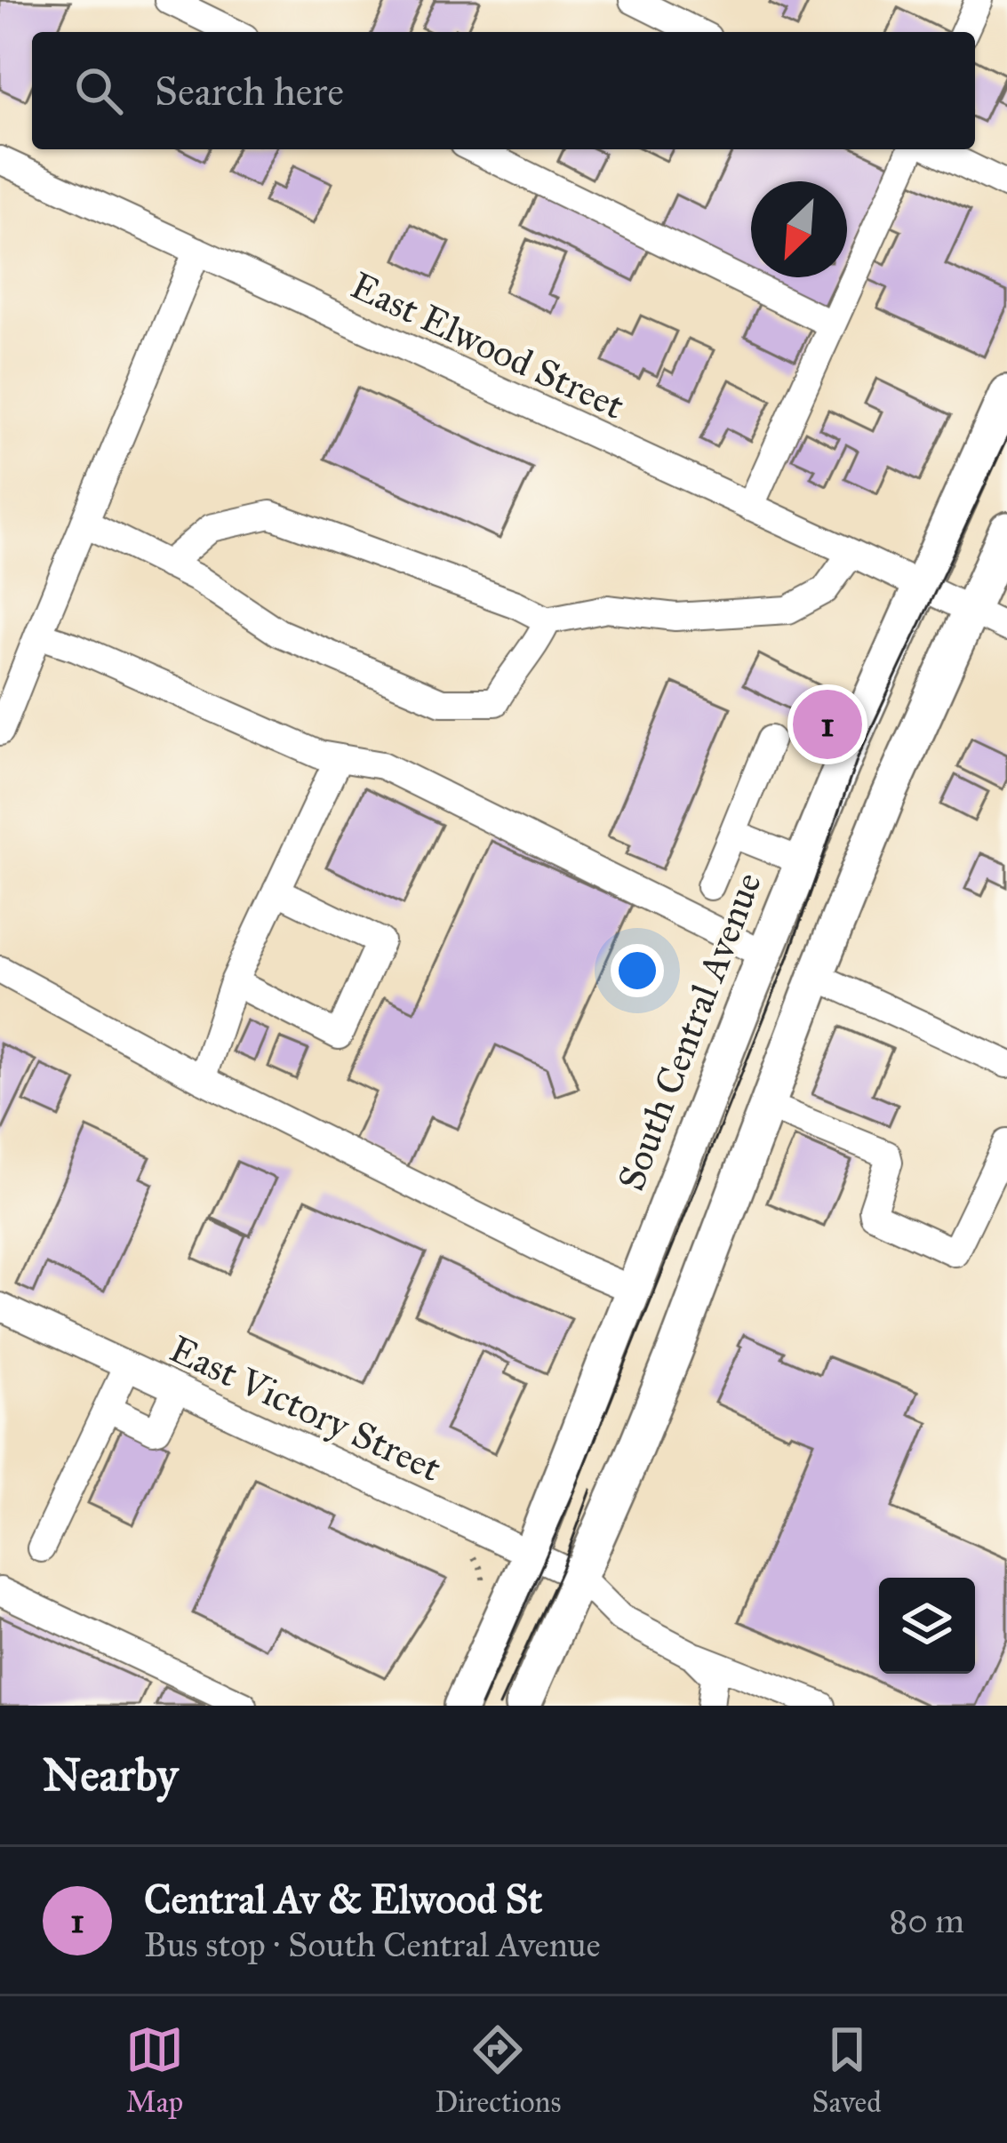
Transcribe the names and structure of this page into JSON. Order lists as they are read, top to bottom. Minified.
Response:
{"streets":{"main road":["South Central Avenue"],"street":["East Elwood Street","East Victory Street"]},"crossings":[["East Elwood Street","South Central Avenue"],["South Central Avenue","East Victory Street"]],"north":"bottom left","page":{"search":"Search here","pins":"1","heading":"Nearby","list":[{"mark":"1","name":"Central Av & Elwood St","note":"Bus stop · South Central Avenue","value":"80 m"}],"nav":["Map","Directions","Saved"]}}
